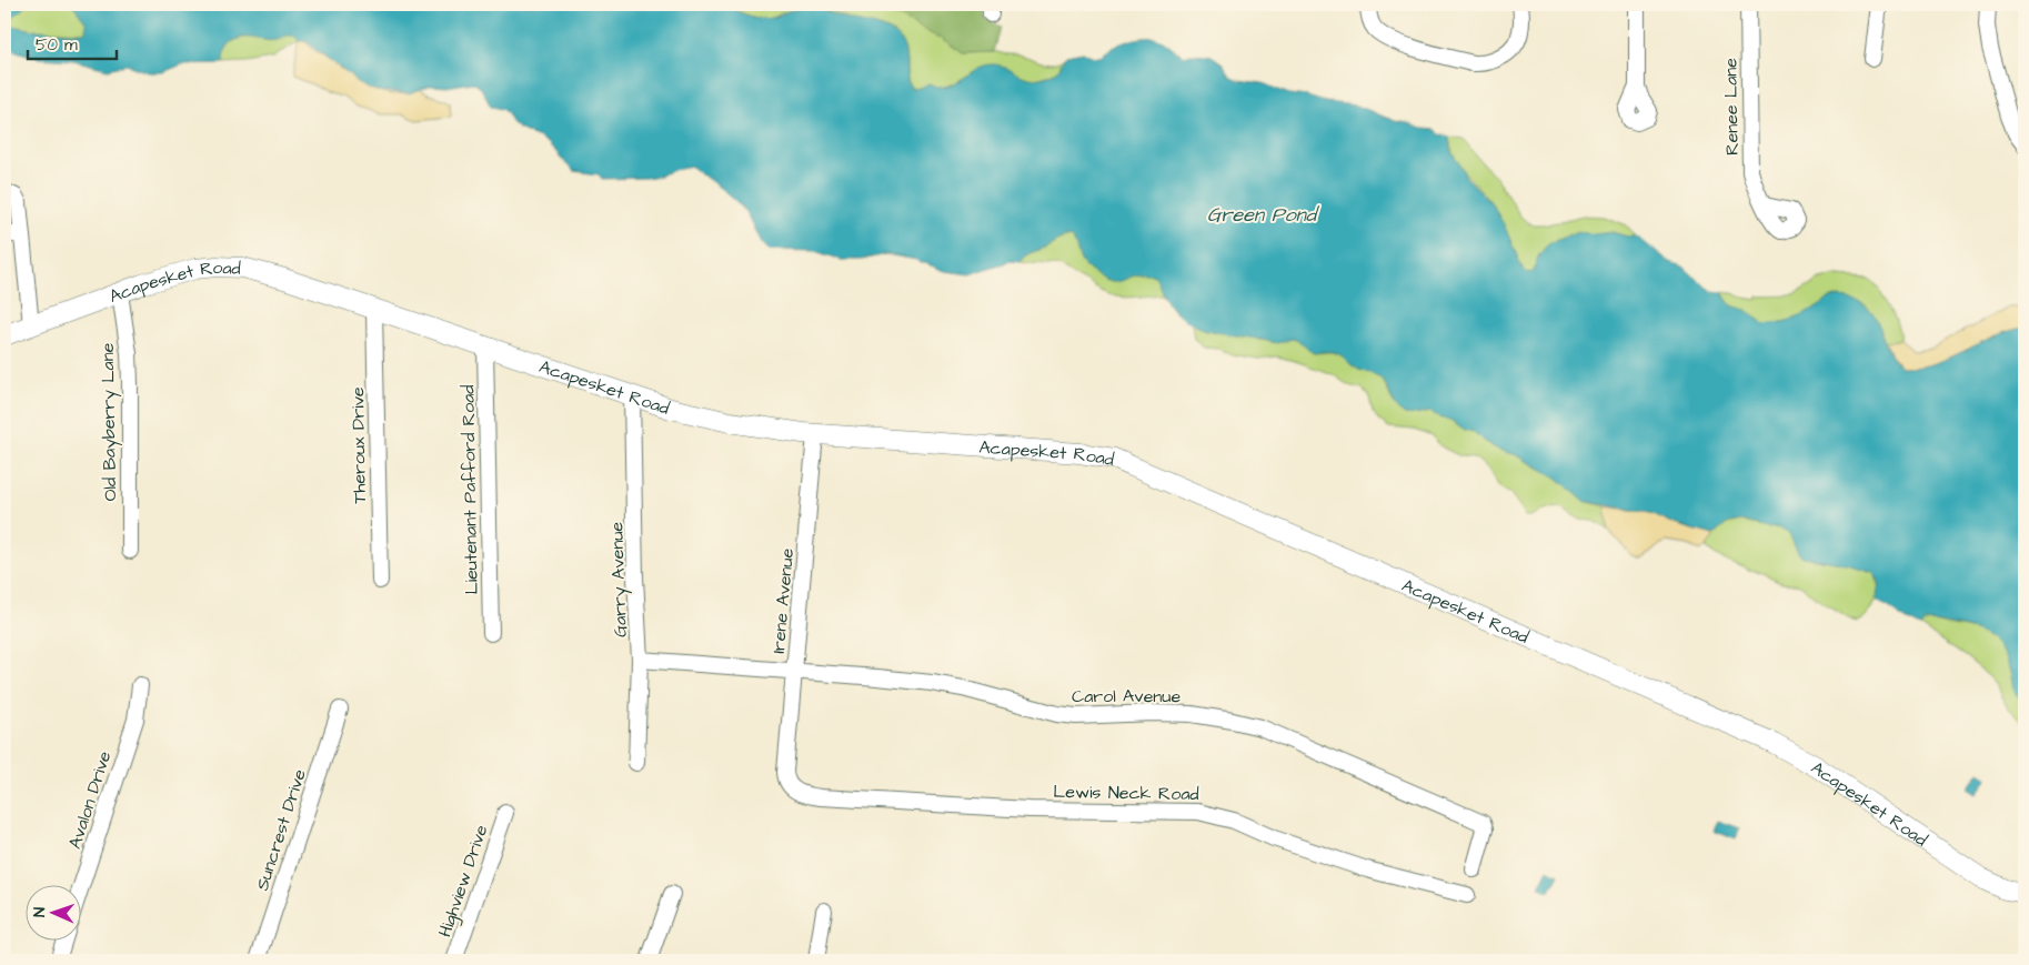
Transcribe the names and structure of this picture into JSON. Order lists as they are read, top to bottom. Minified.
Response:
{"streets":{"main road":["Acapesket Road"],"street":["Renee Lane","Old Bayberry Lane","Theroux Drive","Lieutenant Pafford Road","Garry Avenue","Irene Avenue","Carol Avenue","Lewis Neck Road","Avalon Drive","Suncrest Drive","Highview Drive"]},"crossings":[["Acapesket Road","Old Bayberry Lane"],["Acapesket Road","Theroux Drive"],["Acapesket Road","Lieutenant Pafford Road"],["Acapesket Road","Garry Avenue"],["Acapesket Road","Irene Avenue"],["Garry Avenue","Carol Avenue"],["Irene Avenue","Carol Avenue"],["Irene Avenue","Lewis Neck Road"]],"water":["Green Pond"],"scale_bar":"50 m","north":"left"}
